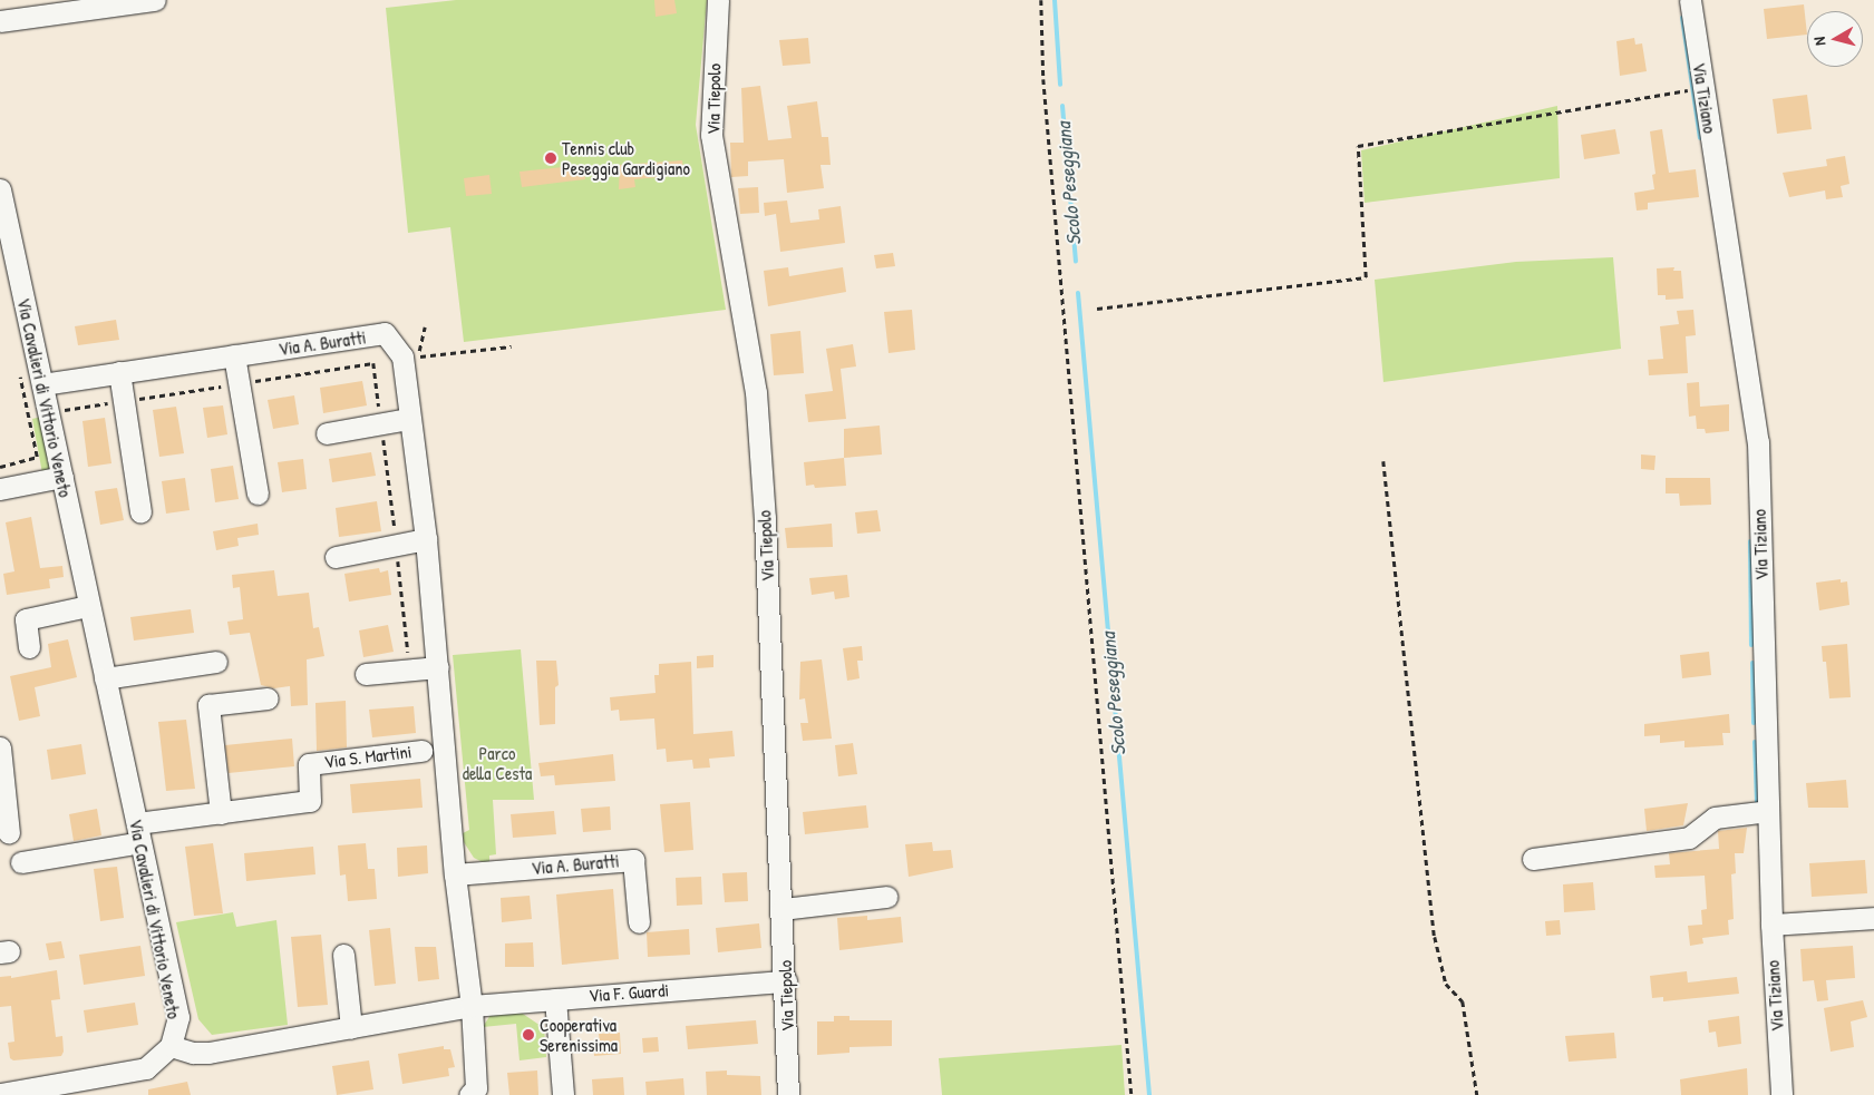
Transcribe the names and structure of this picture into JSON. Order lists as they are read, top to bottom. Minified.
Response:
{"streets":{"street":["Via Tiziano","Via Tiepolo","Via A. Buratti","Via Cavalieri di Vittorio Veneto","Via S. Martini","Via F. Guardi"]},"crossings":[["Via Tiepolo","Via F. Guardi"],["Via A. Buratti","Via Cavalieri di Vittorio Veneto"],["Via A. Buratti","Via F. Guardi"],["Via Cavalieri di Vittorio Veneto","Via S. Martini"],["Via Cavalieri di Vittorio Veneto","Via F. Guardi"]],"water":["Scolo Peseggiana"],"parks":["Parco della Cesta"],"places":["Tennis club Peseggia Gardigiano","Cooperativa Serenissima"],"north":"left"}
